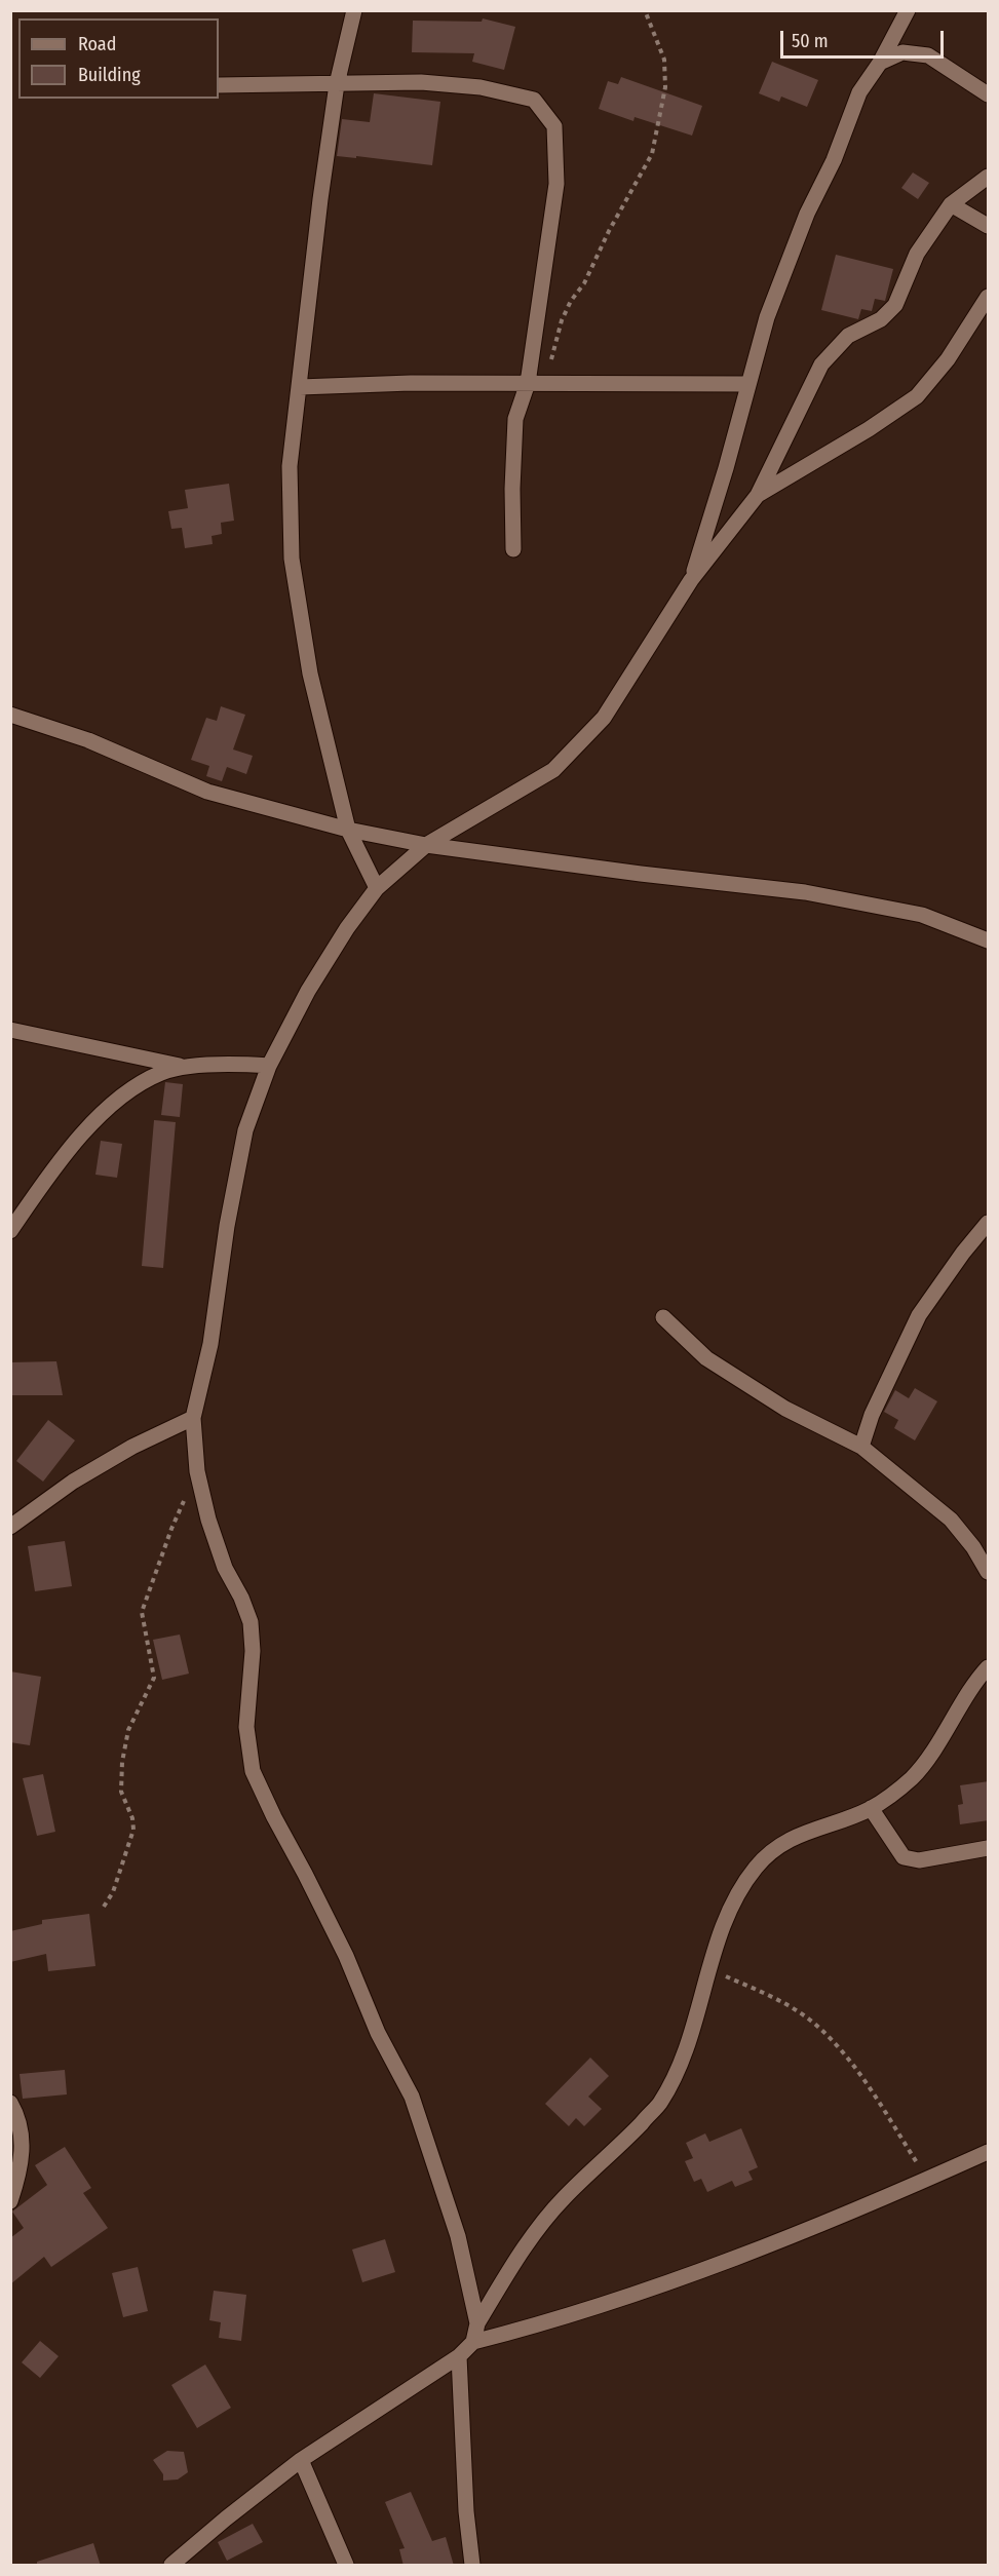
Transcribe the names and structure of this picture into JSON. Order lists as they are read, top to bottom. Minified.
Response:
{"legend":["Road","Building"],"scale_bar":"50 m"}
